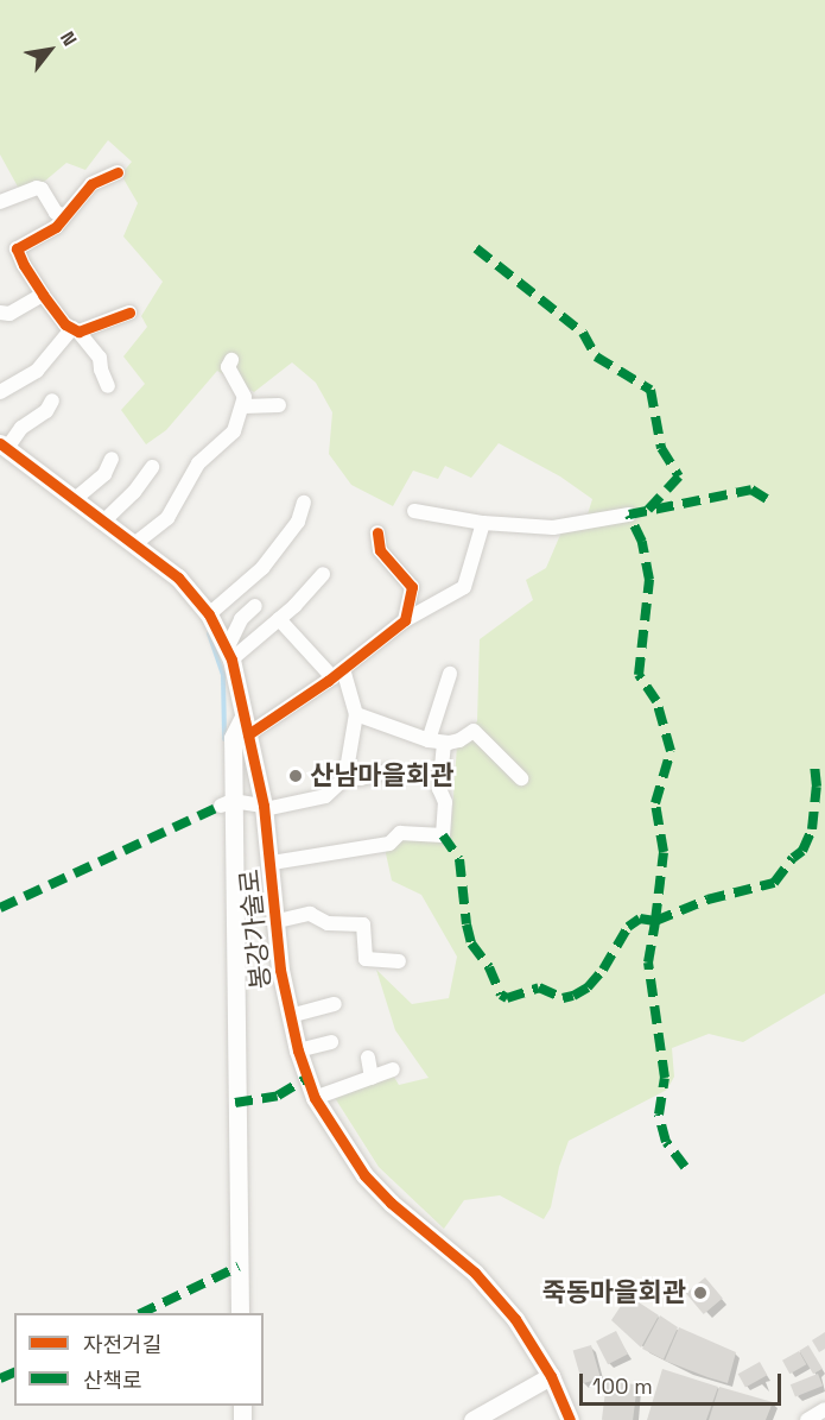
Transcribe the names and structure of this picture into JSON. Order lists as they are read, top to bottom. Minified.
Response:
{"streets":{"street":["봉강가술로"]},"places":["산남마을회관","죽동마을회관"],"legend":["자전거길","산책로"],"scale_bar":"100 m","north":"top right"}
